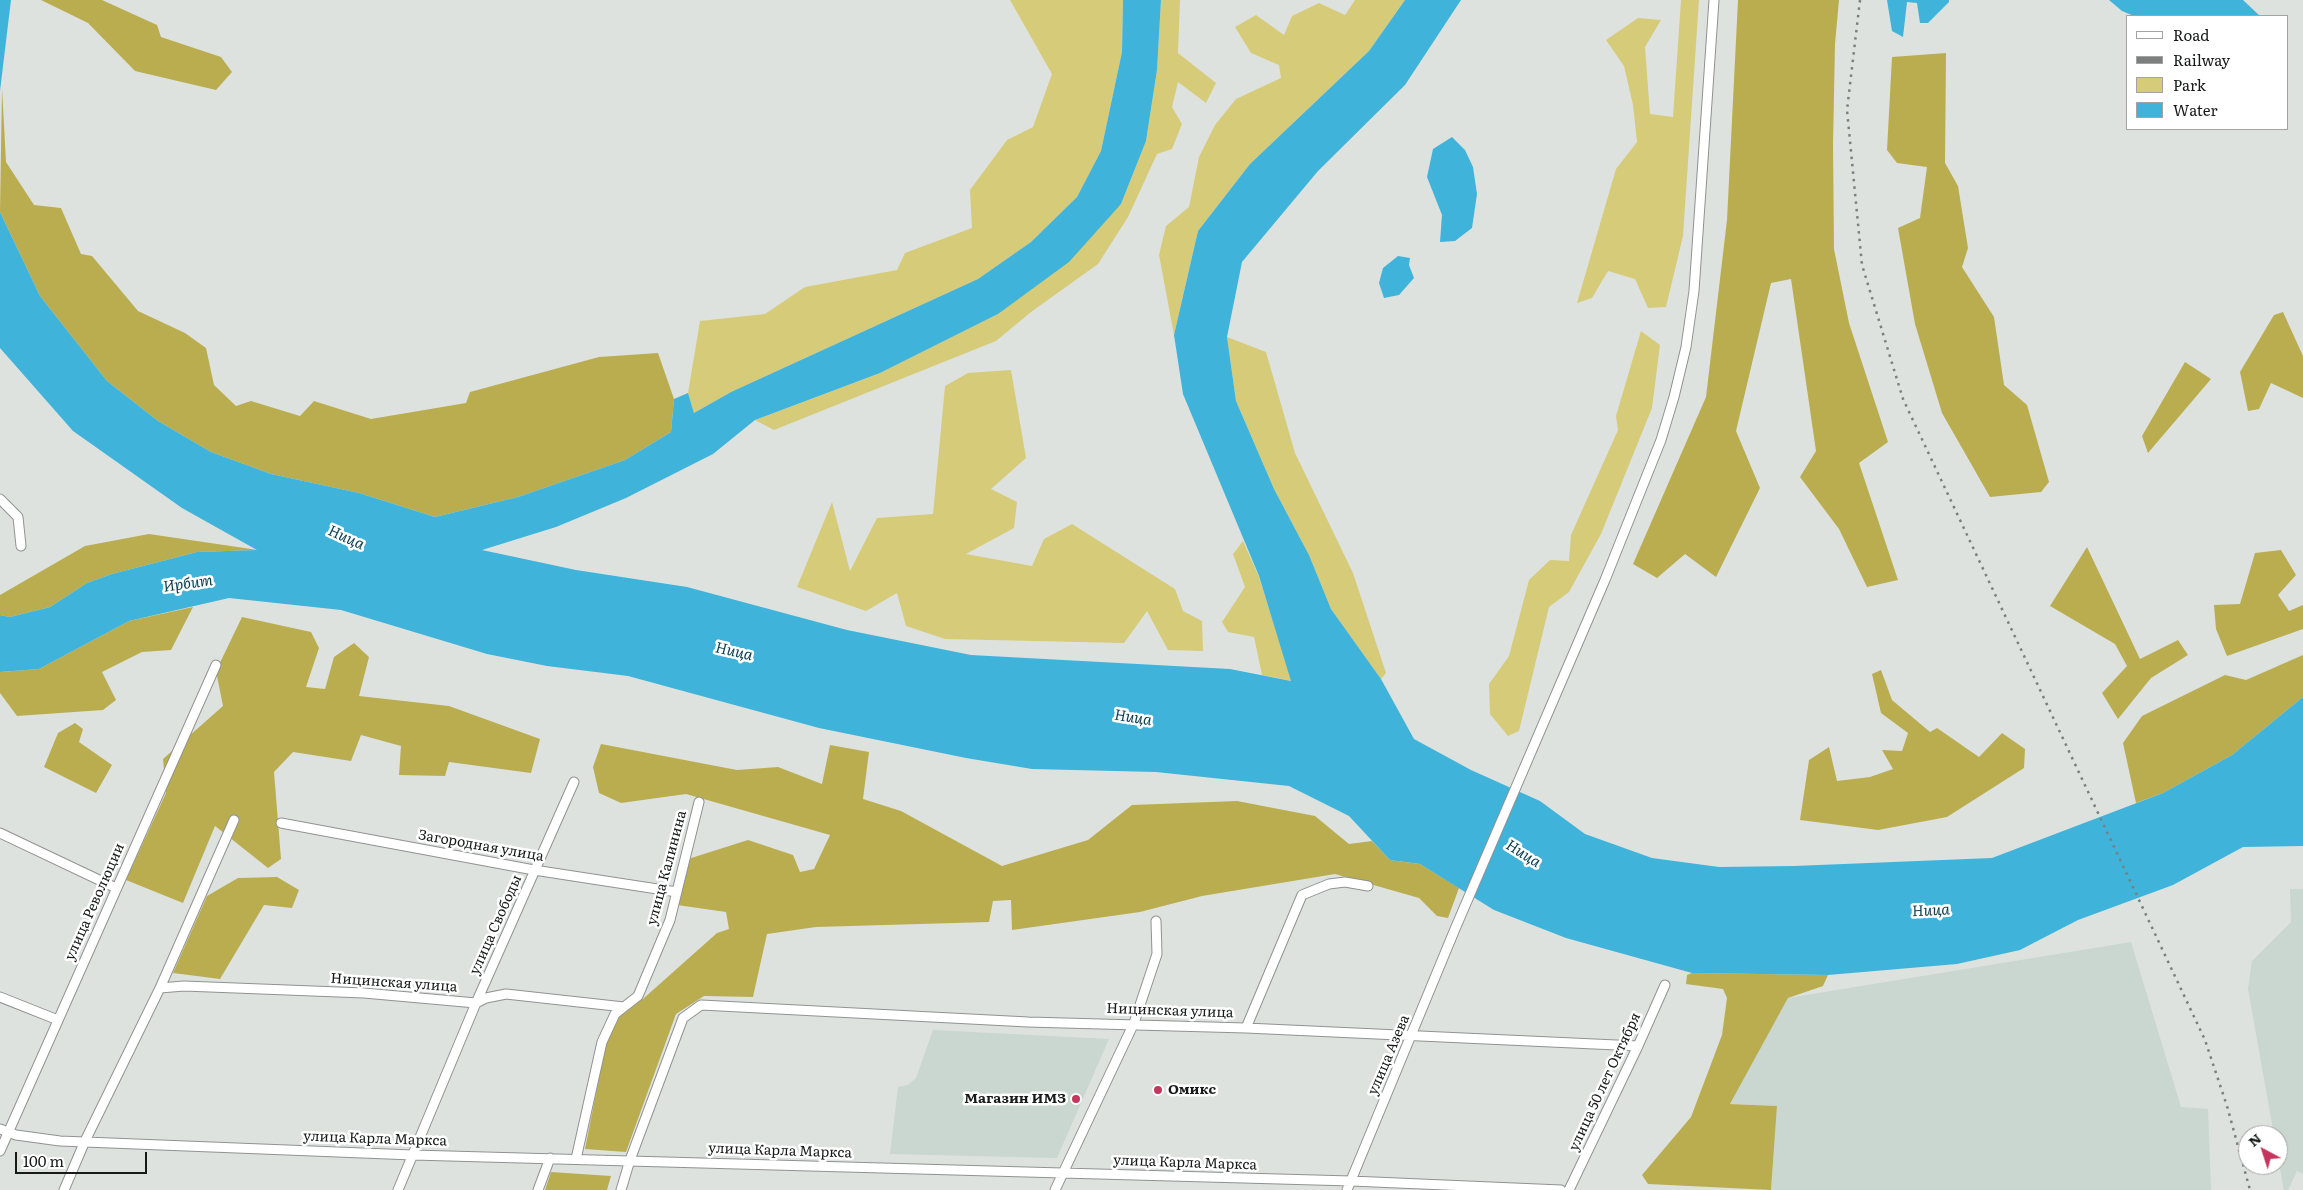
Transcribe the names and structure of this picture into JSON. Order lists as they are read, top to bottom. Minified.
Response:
{"streets":{"street":["Загородная улица","улица Калинина","улица Революции","улица Свободы","Ницинская улица","улица Азева","улица 50 лет Октября","улица Карла Маркса"]},"crossings":[["Загородная улица","улица Калинина"],["Загородная улица","улица Свободы"],["улица Калинина","Ницинская улица"],["улица Калинина","улица Карла Маркса"],["улица Революции","улица Карла Маркса"],["улица Свободы","Ницинская улица"],["улица Свободы","улица Карла Маркса"],["Ницинская улица","улица Азева"],["Ницинская улица","улица 50 лет Октября"],["Ницинская улица","улица Карла Маркса"],["улица Азева","улица Карла Маркса"]],"water":["Ница","Ирбит"],"places":["Омикс","Магазин ИМЗ"],"legend":["Road","Railway","Park","Water"],"scale_bar":"100 m","north":"top left"}
